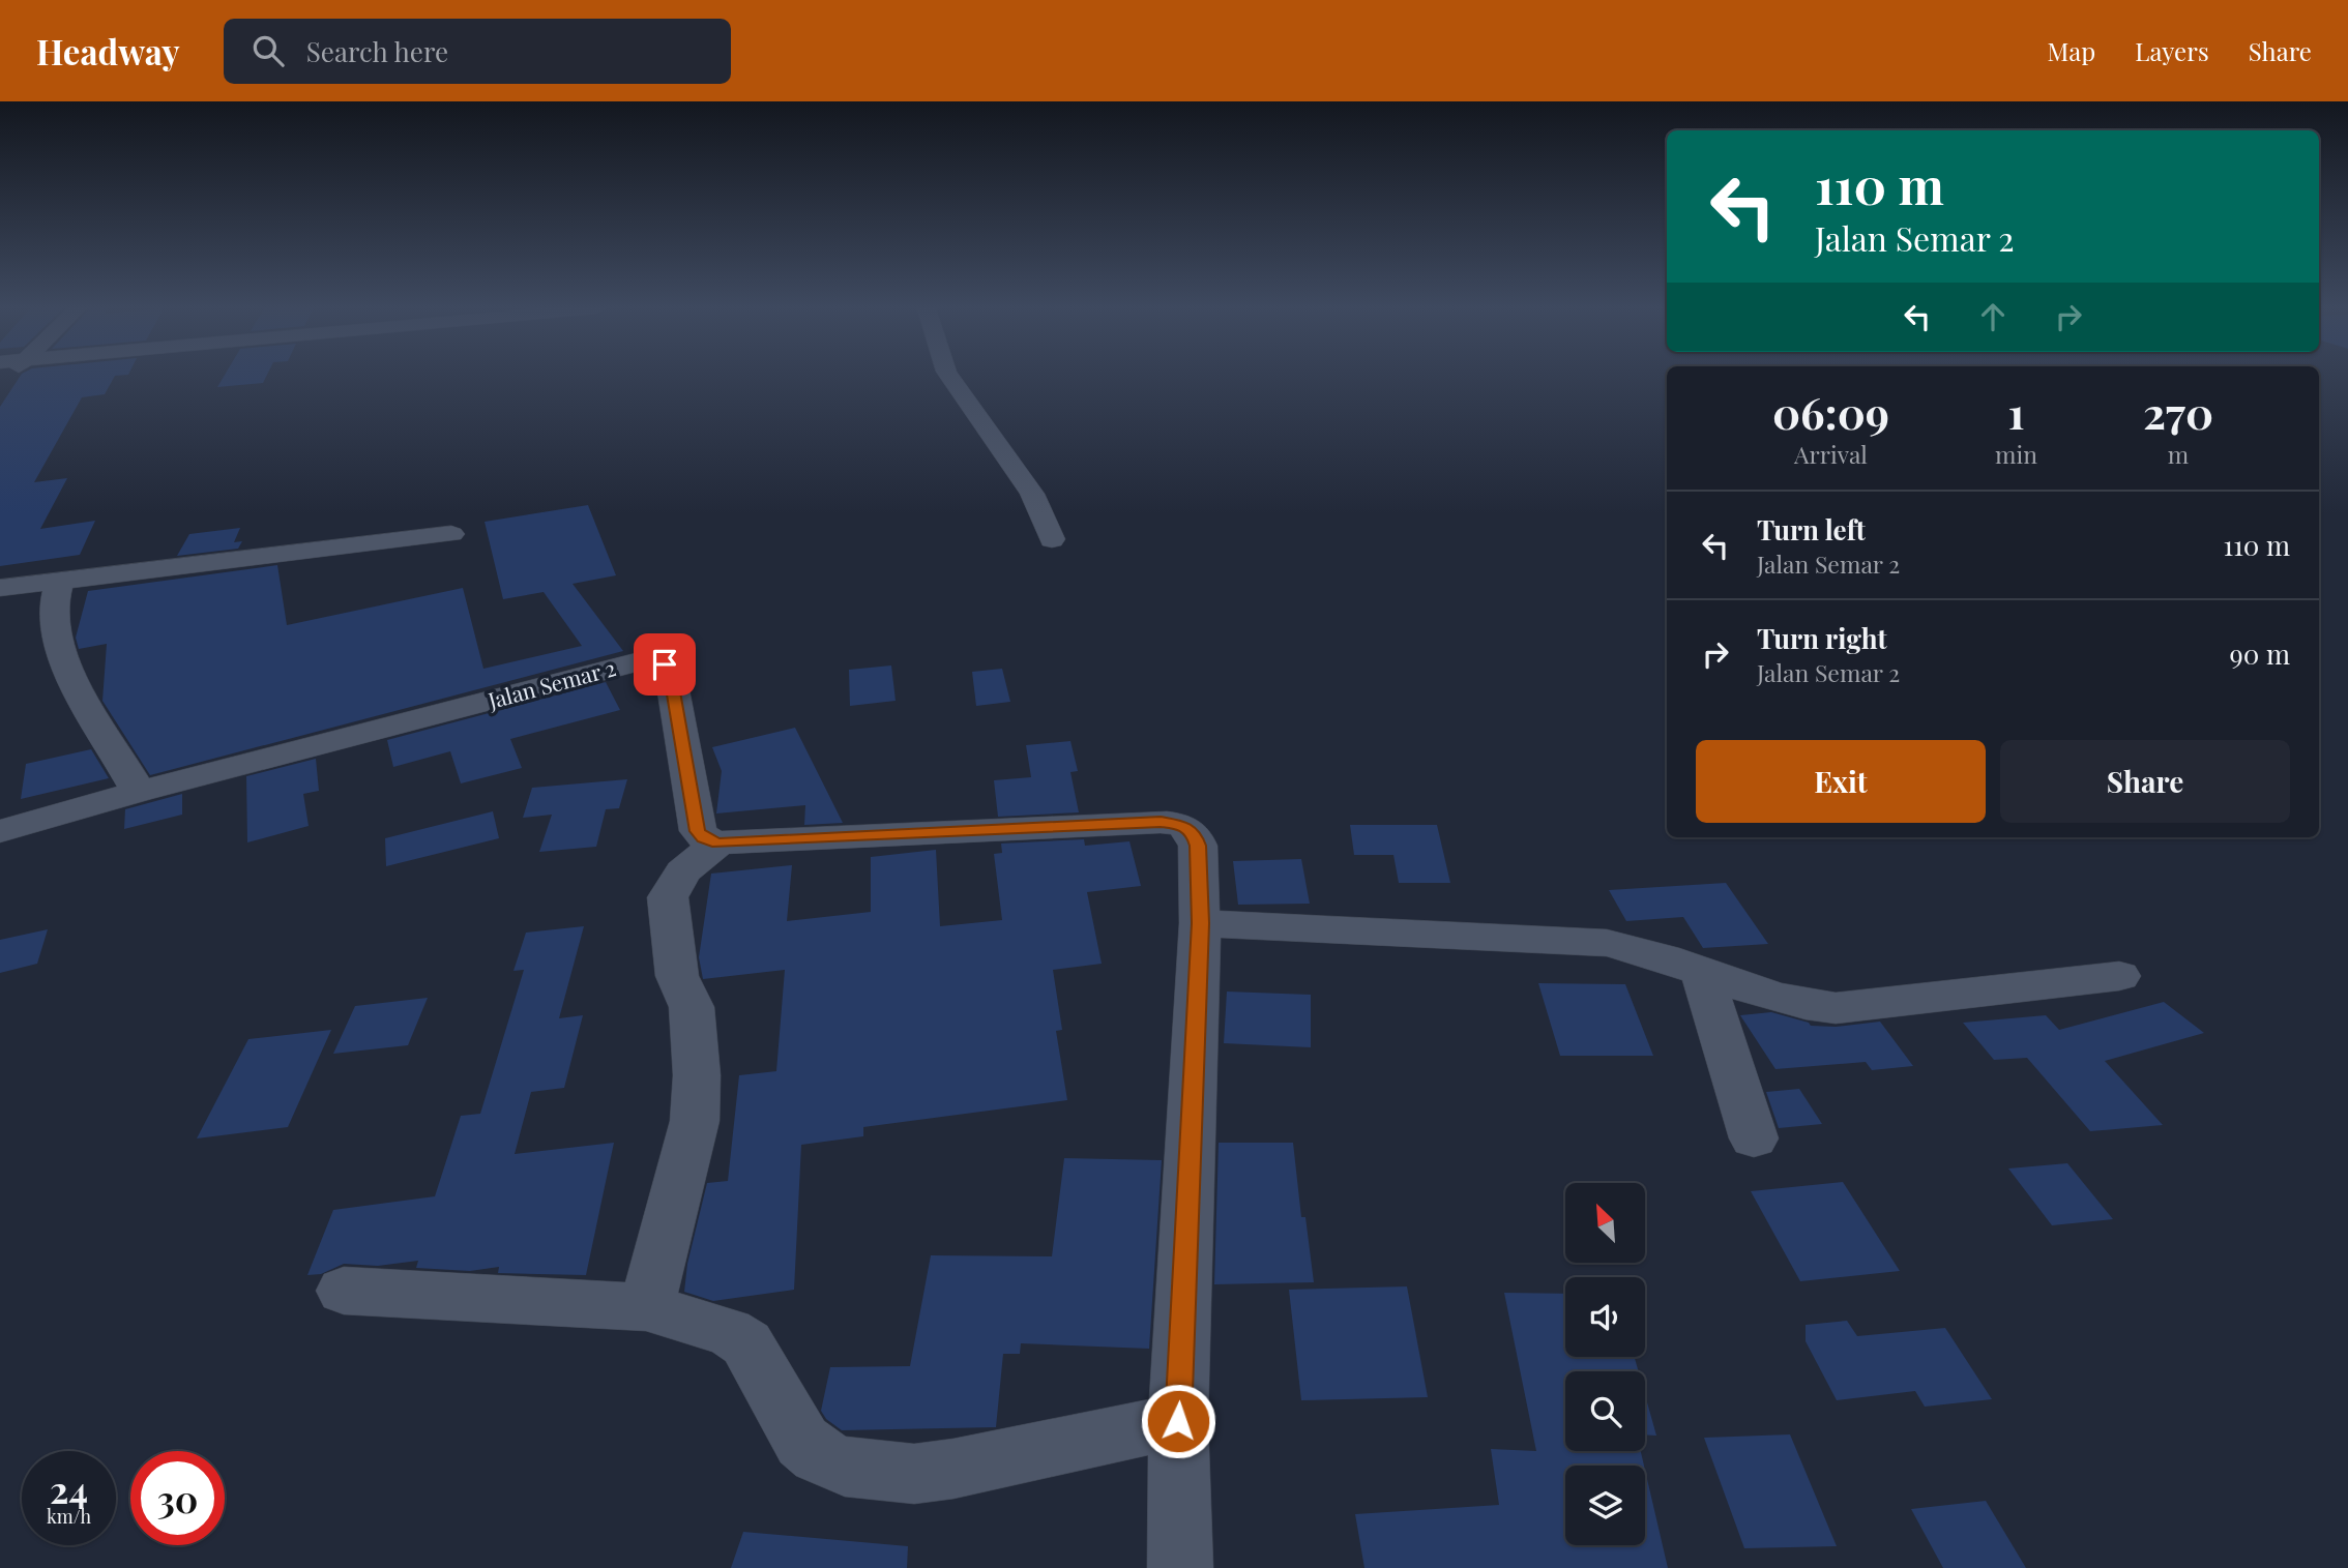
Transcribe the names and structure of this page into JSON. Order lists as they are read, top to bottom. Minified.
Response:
{"streets":{"street":["Jalan Semar 2"]},"north":"top left","page":{"header":"Headway","search":"Search here","nav":["Map","Layers","Share"],"turn":["110 m","Jalan Semar 2"],"eta":["06:09","Arrival","1","min","270","m"],"list":[{"name":"Turn left","note":"Jalan Semar 2","value":"110 m"},{"name":"Turn right","note":"Jalan Semar 2","value":"90 m"}],"buttons":["Exit","Share"],"speed":"24 km/h","limit":"30"}}
